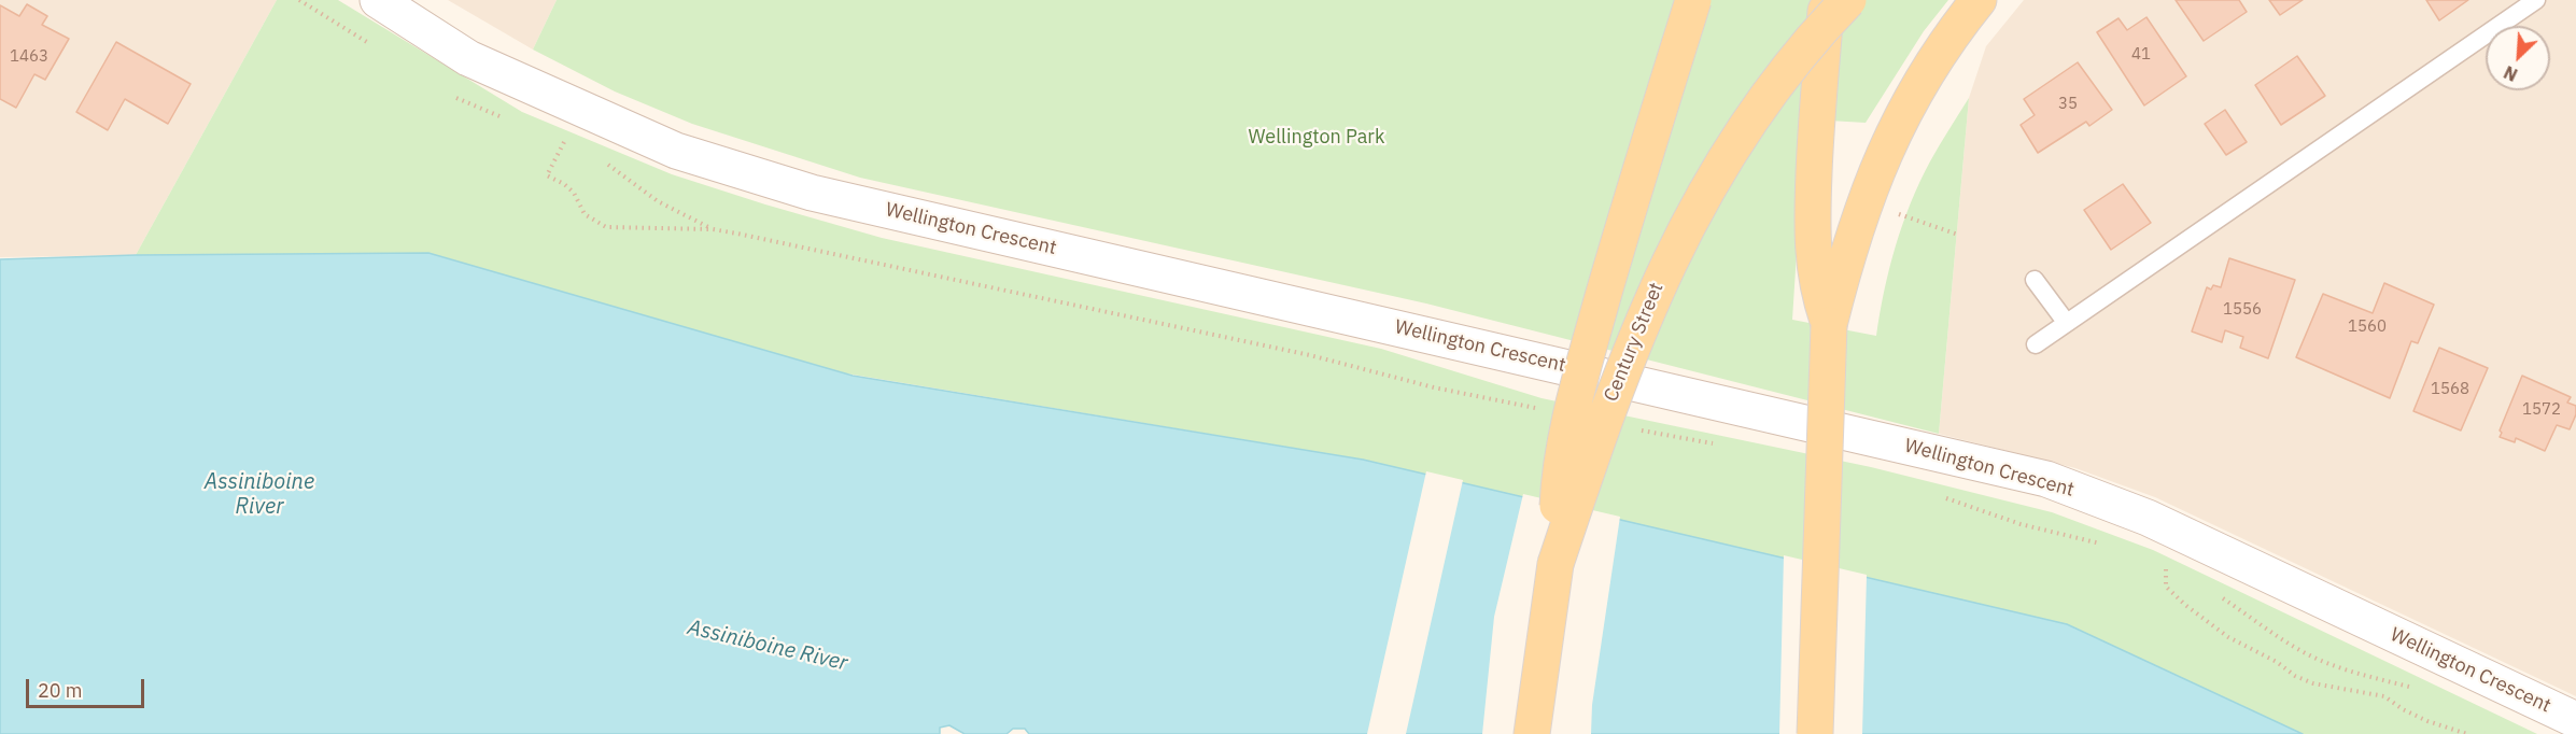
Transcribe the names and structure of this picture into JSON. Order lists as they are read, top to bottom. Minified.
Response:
{"streets":{"main road":["Century Street"],"street":["Wellington Crescent"]},"water":["Assiniboine River"],"parks":["Wellington Park"],"house_numbers":["41","1463","35","1556","1560","1568","1572"],"scale_bar":"20 m","north":"bottom left"}
